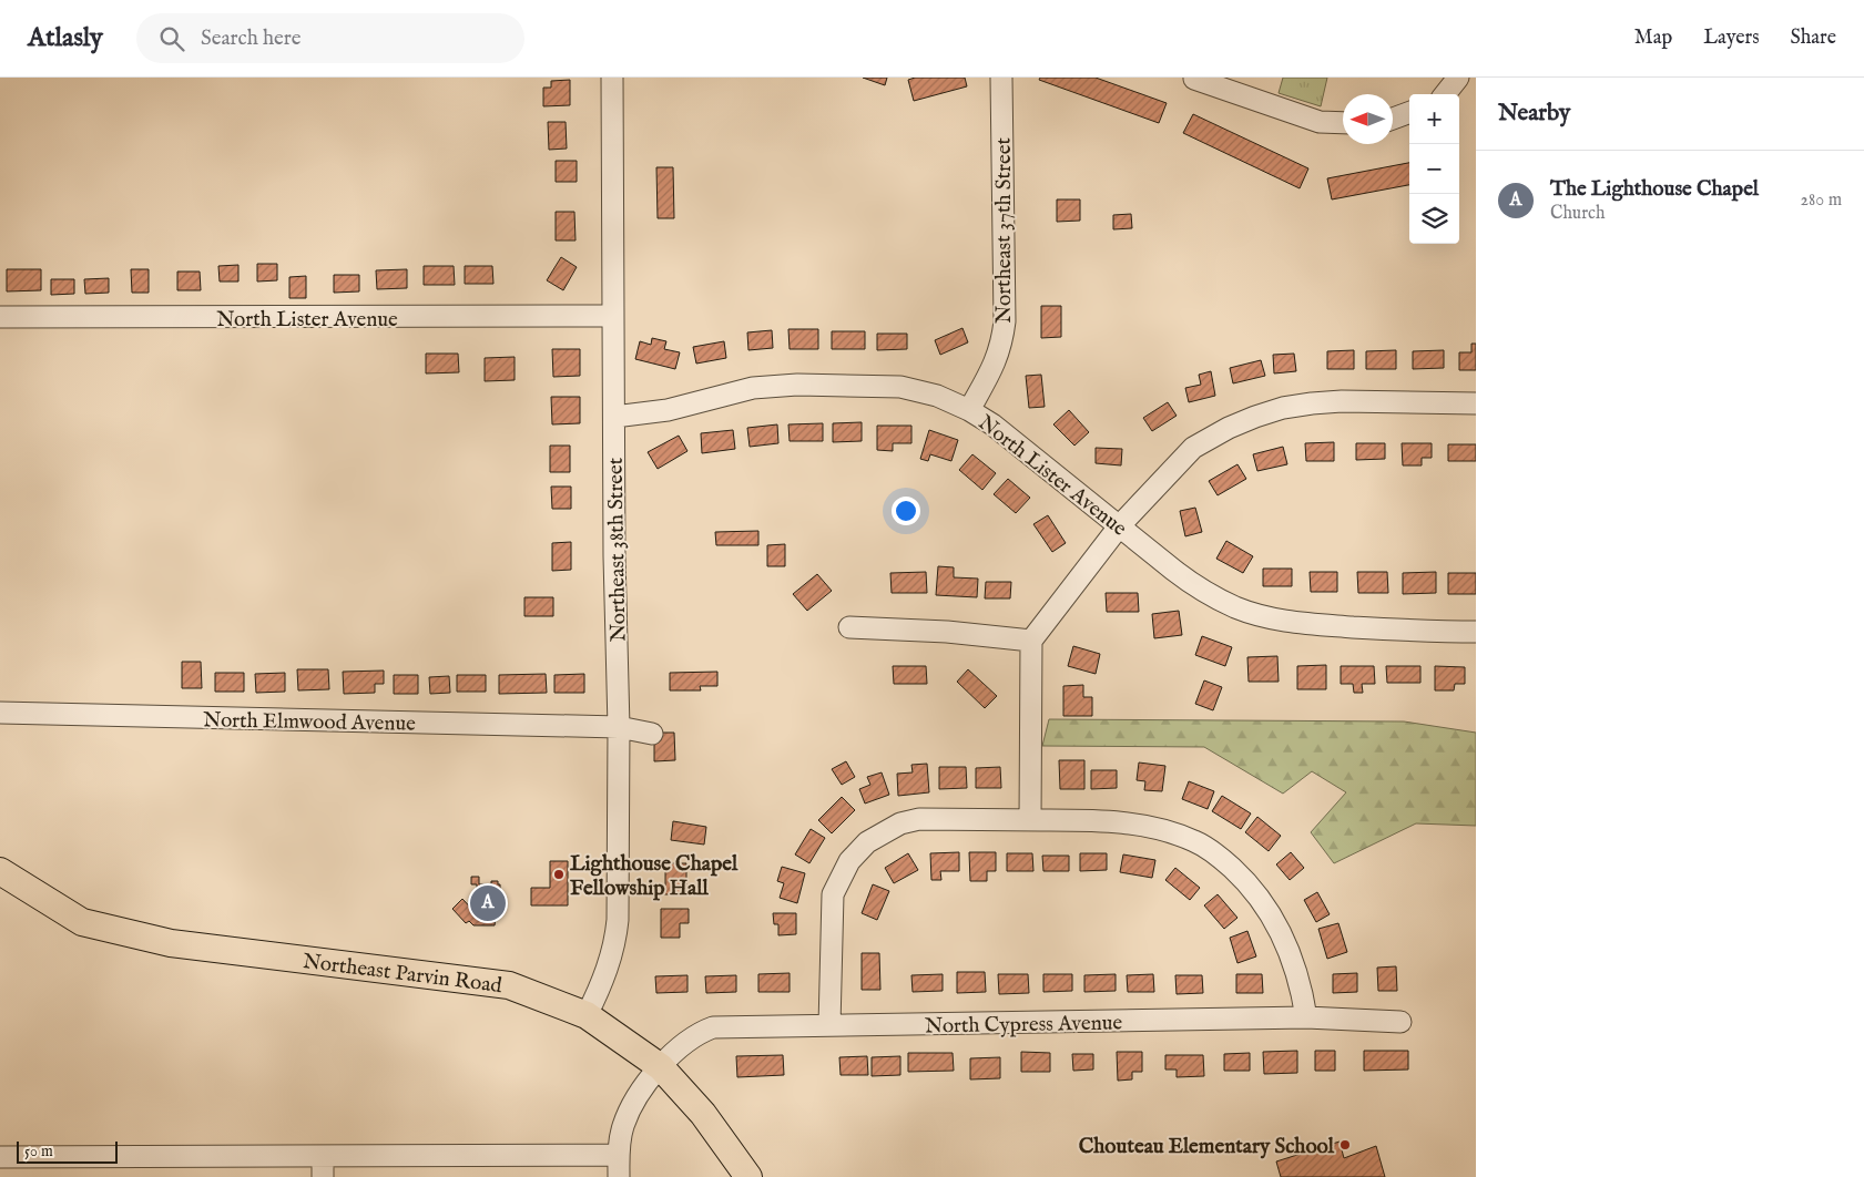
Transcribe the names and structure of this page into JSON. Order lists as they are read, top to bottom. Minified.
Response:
{"streets":{"main road":["Northeast Parvin Road"],"street":["Northeast 37th Street","North Lister Avenue","Northeast 38th Street","North Elmwood Avenue","North Cypress Avenue"]},"crossings":[["Northeast 37th Street","North Lister Avenue"],["North Lister Avenue","Northeast 38th Street"],["Northeast 38th Street","North Elmwood Avenue"],["Northeast 38th Street","Northeast Parvin Road"],["Northeast Parvin Road","North Cypress Avenue"]],"places":["Lighthouse Chapel Fellowship Hall","Chouteau Elementary School"],"scale_bar":"50 m","north":"left","page":{"header":"Atlasly","search":"Search here","nav":["Map","Layers","Share"],"heading":"Nearby","map_buttons":["+","−"],"list":[{"mark":"A","name":"The Lighthouse Chapel","note":"Church","value":"280 m"}],"pins":"A","scale":"50 m"}}
